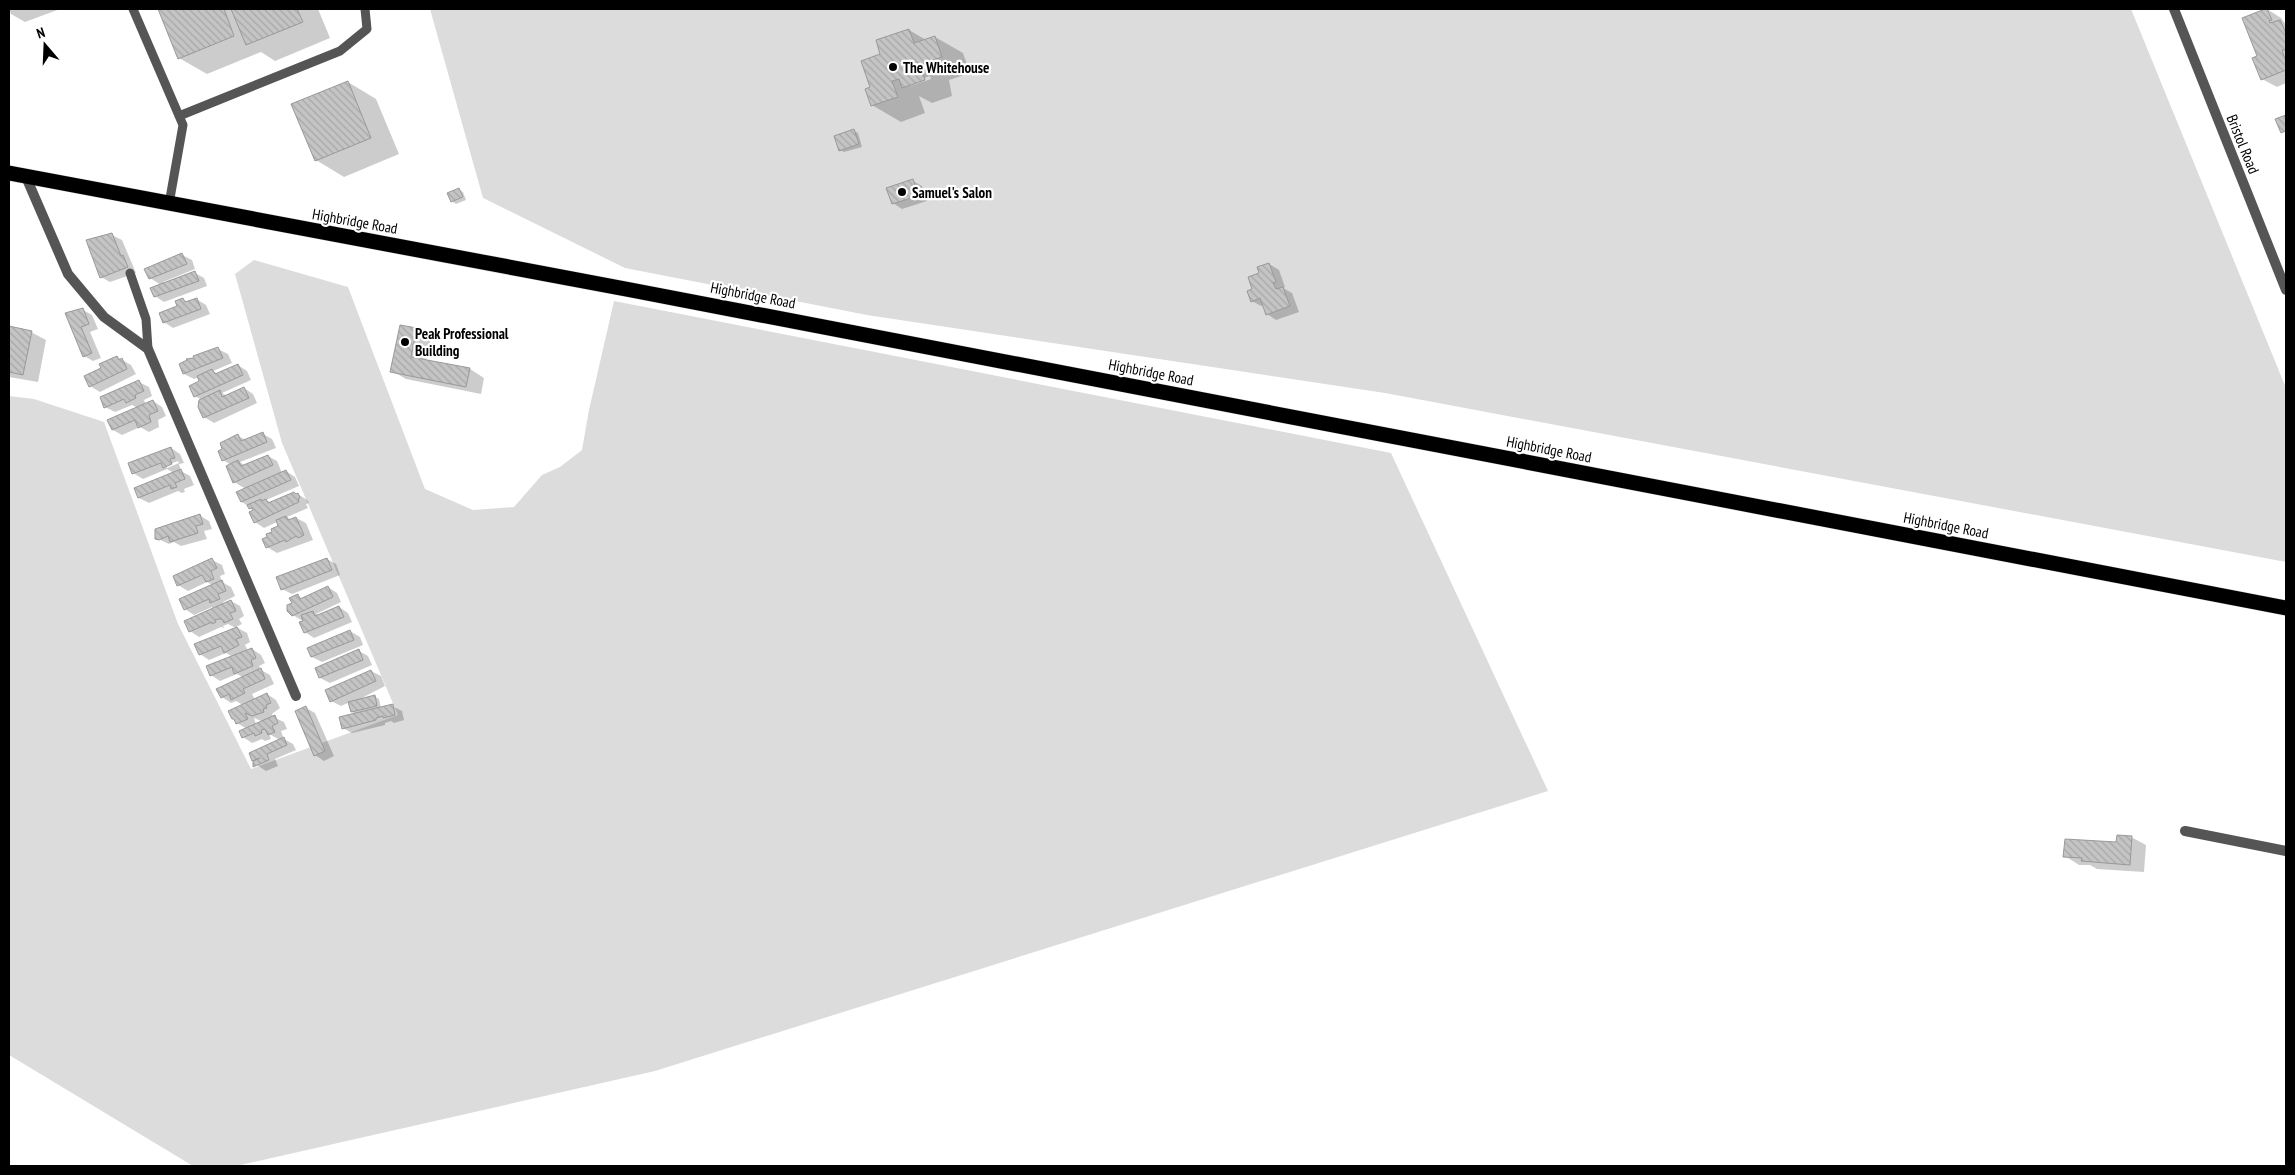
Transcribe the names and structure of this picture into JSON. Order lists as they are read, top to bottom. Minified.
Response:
{"streets":{"highway":["Highbridge Road"],"street":["Bristol Road"]},"places":["The Whitehouse","Samuel's Salon","Peak Professional Building"],"north":"top"}
